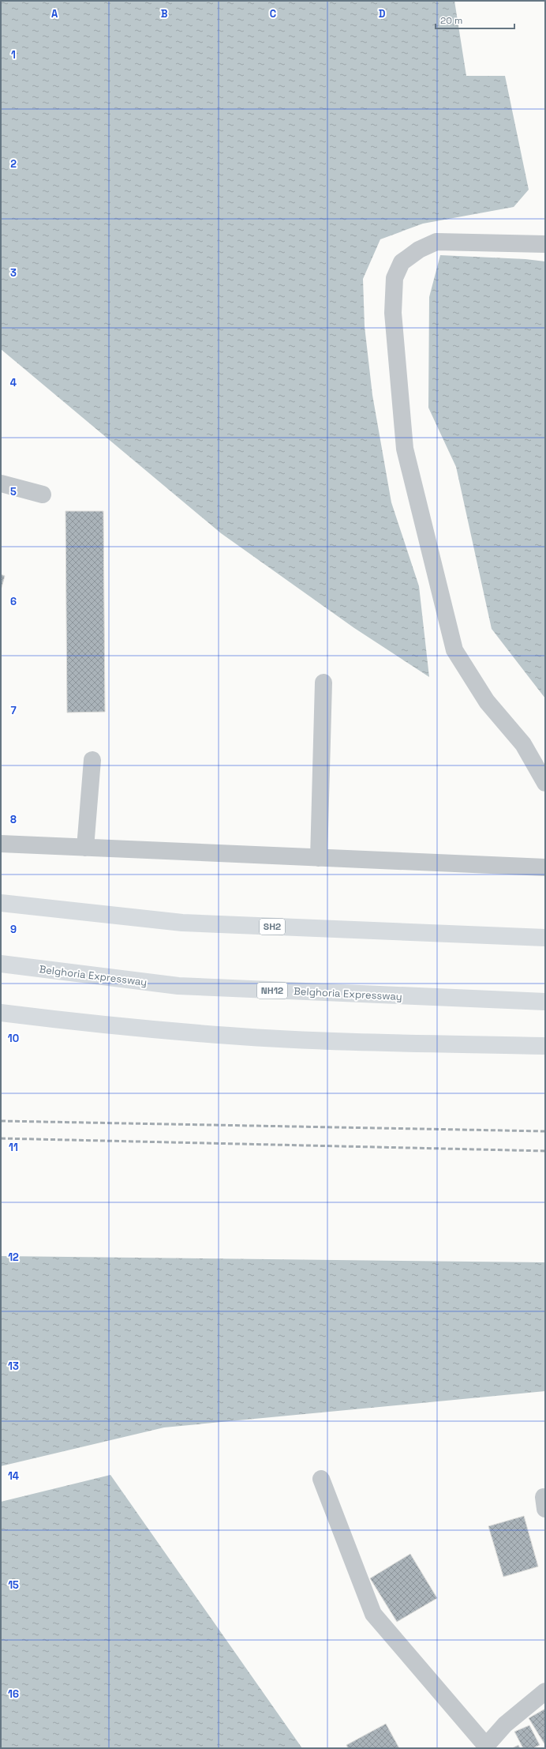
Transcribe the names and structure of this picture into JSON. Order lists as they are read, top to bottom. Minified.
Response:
{"streets":{"main road":["SH2","Belghoria Expressway","NH12"]},"scale_bar":"20 m","grid":{"columns":["A","B","C","D"],"rows":["1","2","3","4","5","6","7","8","9","10","11","12","13","14","15","16"]}}
